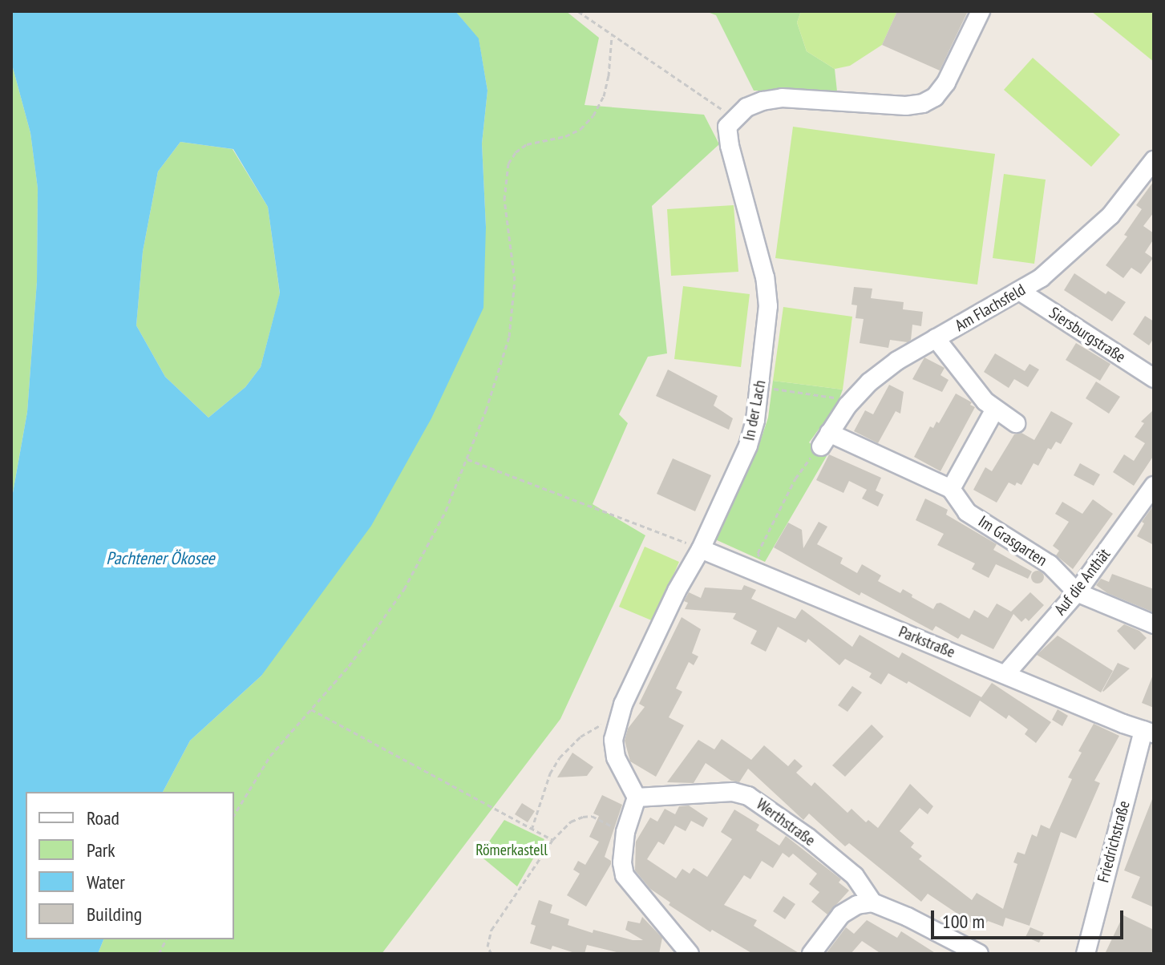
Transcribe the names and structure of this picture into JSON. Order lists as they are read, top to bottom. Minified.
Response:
{"streets":{"street":["Am Flachsfeld","Siersburgstraße","In der Lach","Im Grasgarten","Auf die Anthät","Parkstraße","Werthstraße","Friedrichstraße"]},"crossings":[["Am Flachsfeld","Siersburgstraße"],["Am Flachsfeld","Im Grasgarten"],["In der Lach","Parkstraße"],["In der Lach","Werthstraße"],["Im Grasgarten","Auf die Anthät"],["Auf die Anthät","Parkstraße"],["Parkstraße","Friedrichstraße"]],"water":["Pachtener Ökosee"],"parks":["Römerkastell"],"legend":["Road","Park","Water","Building"],"scale_bar":"100 m"}
